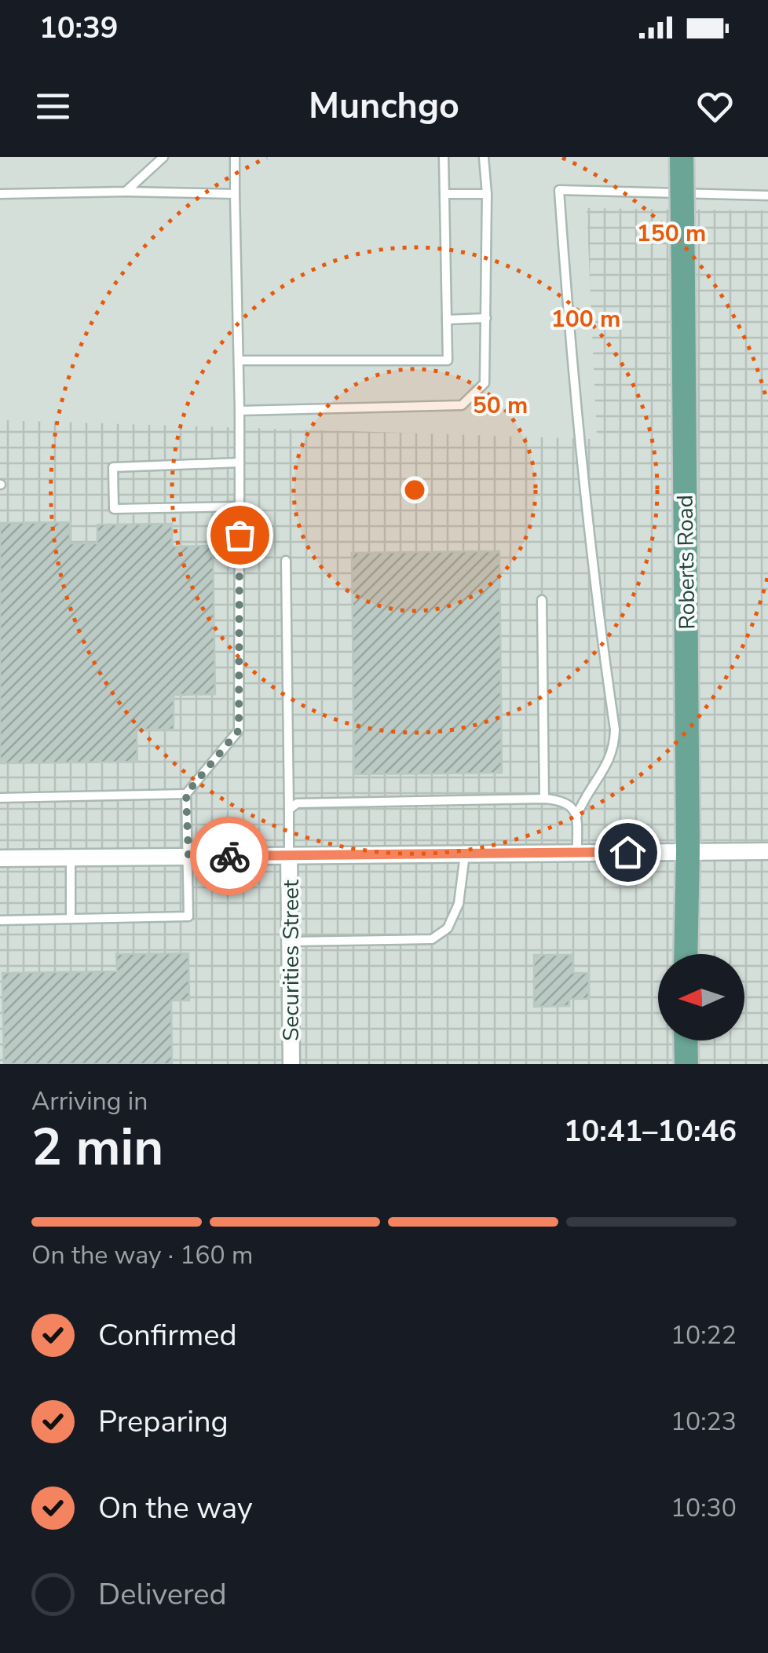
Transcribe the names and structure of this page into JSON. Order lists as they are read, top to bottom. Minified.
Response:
{"streets":{"main road":["Roberts Road"],"street":["Securities Street"]},"north":"left","page":{"status":"10:39","header":"Munchgo","heading":["2 min","Arriving in","10:41–10:46"],"bar":"On the way · 160 m","list":[["Confirmed","10:22"],["Preparing","10:23"],["On the way","10:30"],"Delivered"]},"rings":["150 m","100 m","50 m"]}
